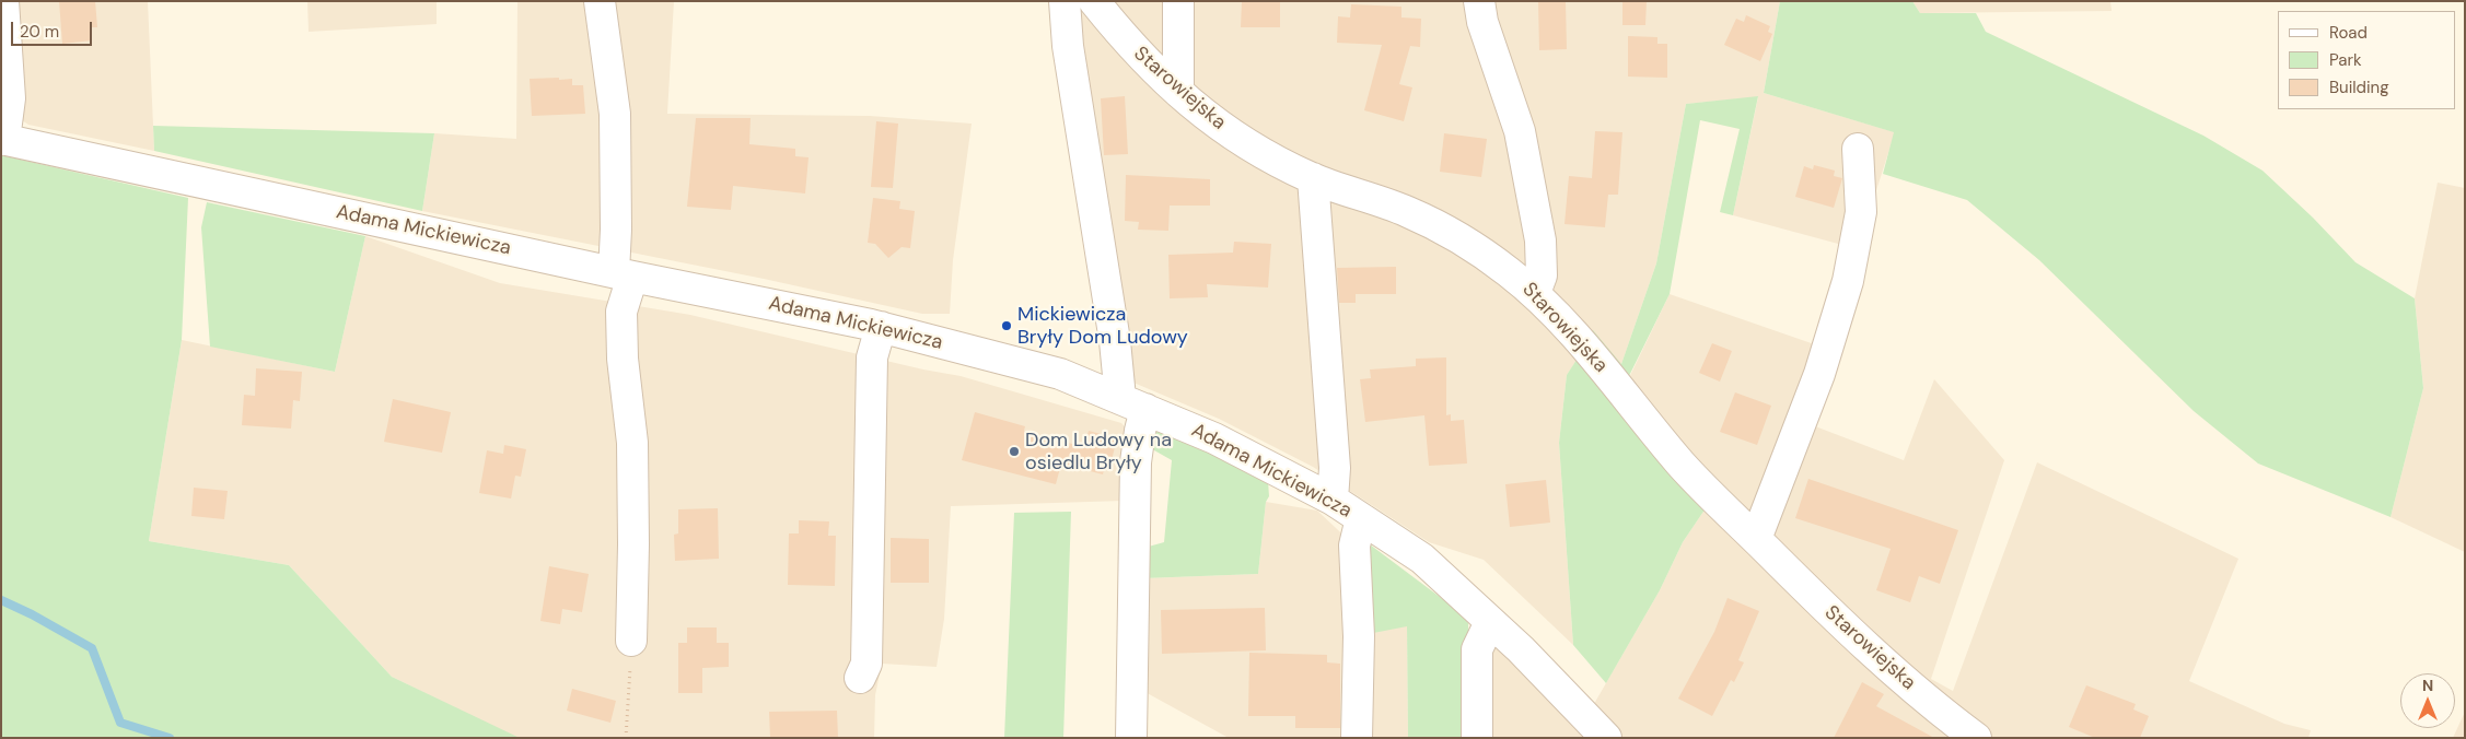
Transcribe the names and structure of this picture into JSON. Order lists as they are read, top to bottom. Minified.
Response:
{"streets":{"street":["Starowiejska","Adama Mickiewicza"]},"places":["Mickiewicza Bryły Dom Ludowy","Dom Ludowy na osiedlu Bryły"],"legend":["Road","Park","Building"],"scale_bar":"20 m","north":"top"}
